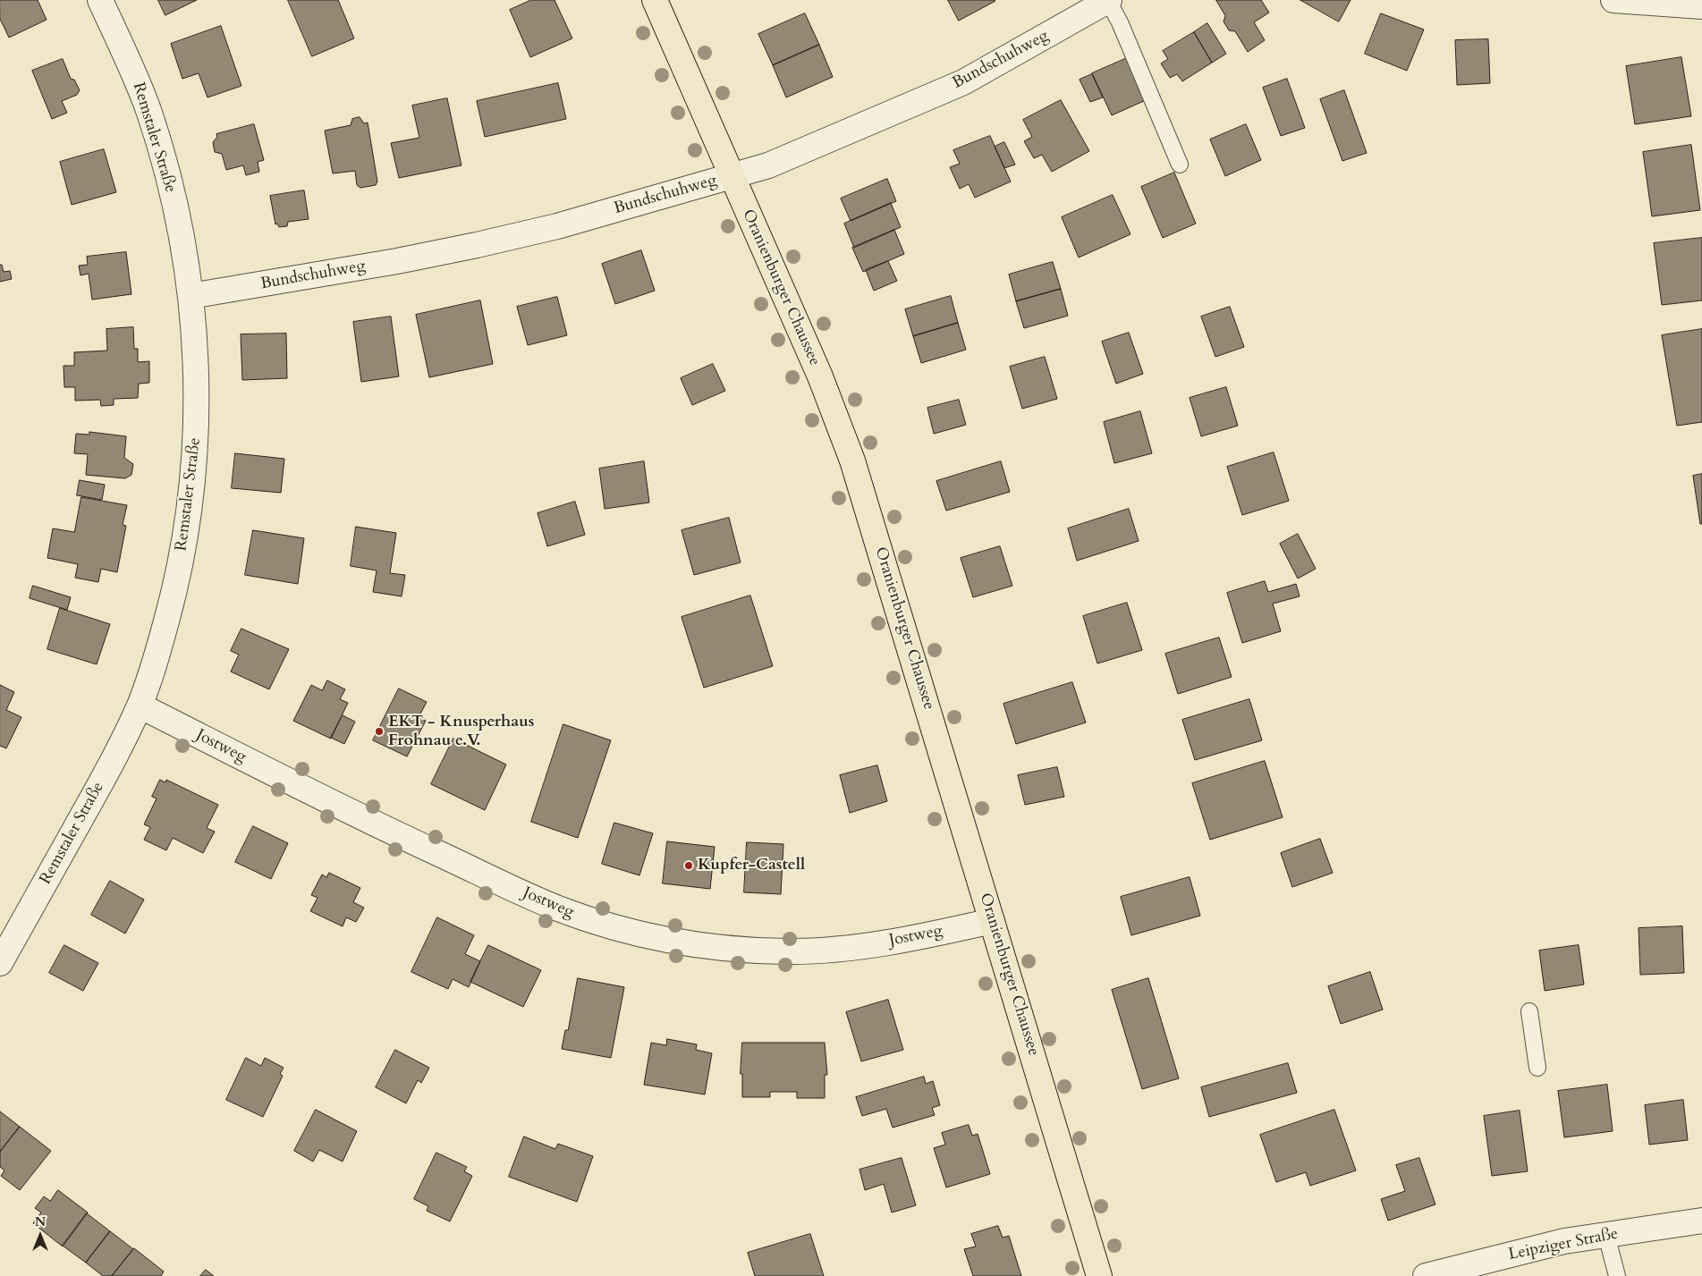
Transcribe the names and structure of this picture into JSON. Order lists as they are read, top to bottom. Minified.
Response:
{"streets":{"main road":["Oranienburger Chaussee"],"street":["Bundschuhweg","Remstaler Straße","Jostweg","Leipziger Straße"]},"crossings":[["Bundschuhweg","Remstaler Straße"],["Bundschuhweg","Oranienburger Chaussee"],["Remstaler Straße","Jostweg"],["Oranienburger Chaussee","Jostweg"]],"places":["EKT - Knusperhaus Frohnau e.V.","Kupfer-Castell"],"north":"top"}
